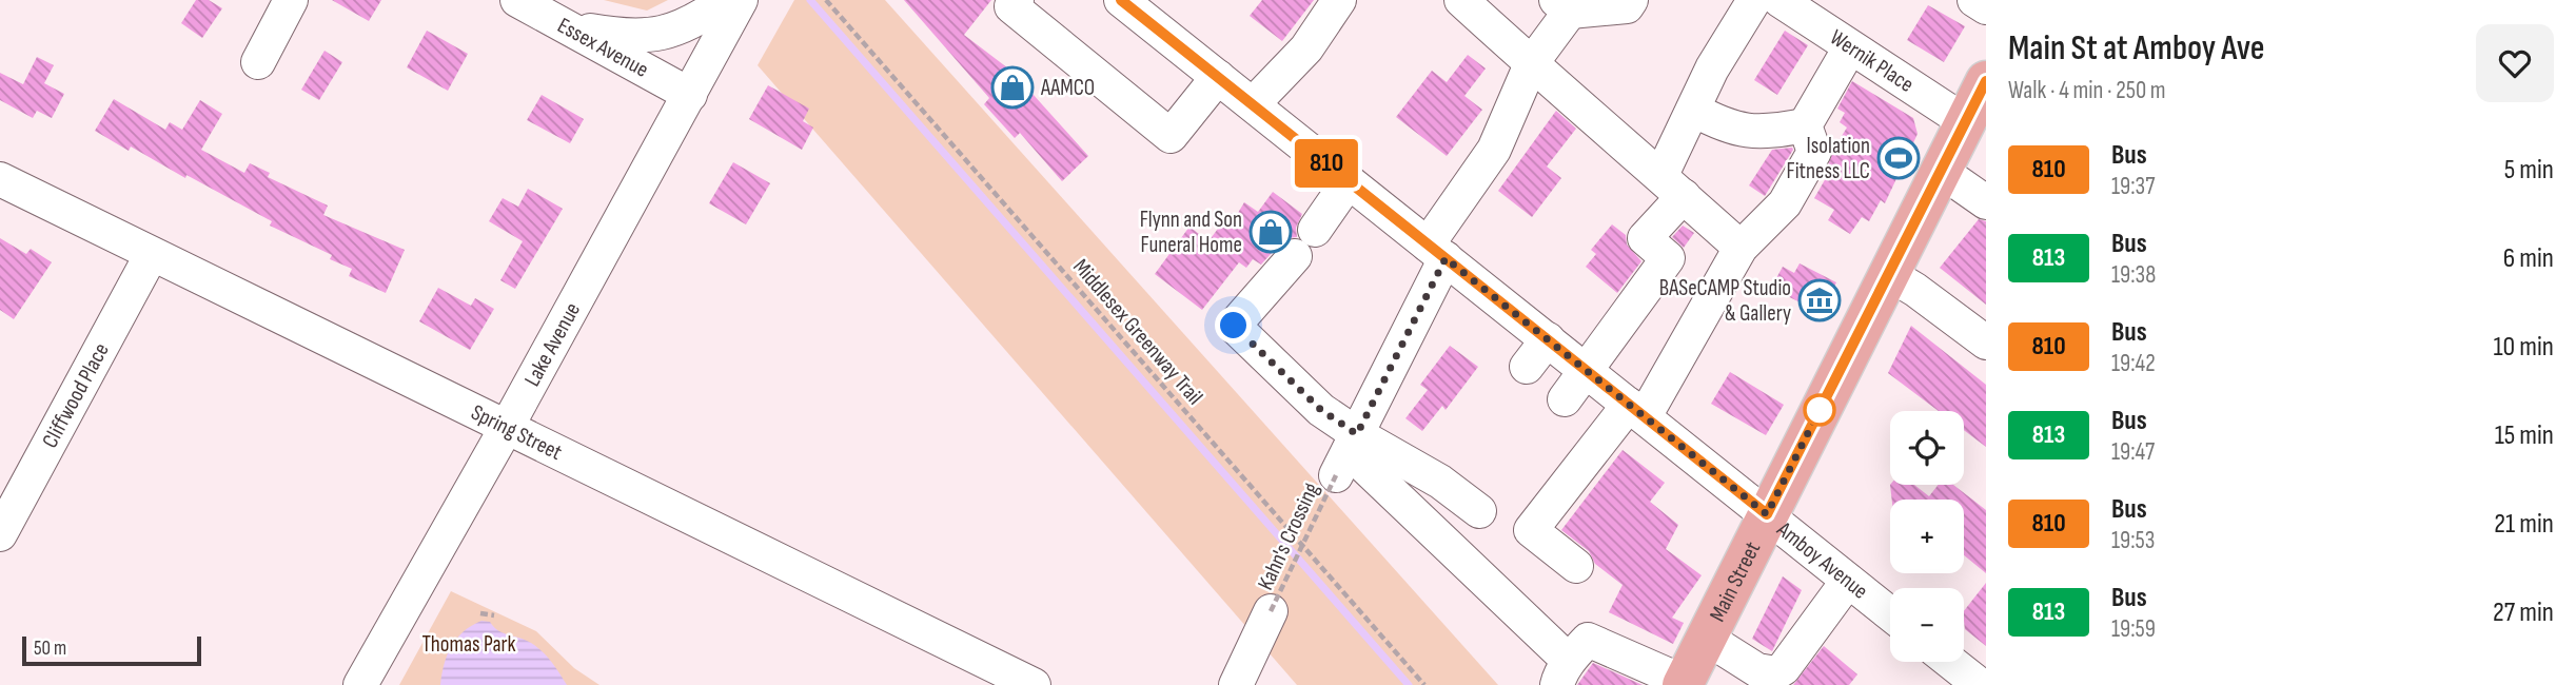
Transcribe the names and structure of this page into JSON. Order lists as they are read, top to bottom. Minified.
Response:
{"streets":{"main road":["Main Street"],"street":["Essex Avenue","Wernik Place","Lake Avenue","Cliffwood Place","Spring Street","Amboy Avenue"],"path":["Middlesex Greenway Trail","Kahn's Crossing"]},"crossings":[["Essex Avenue","Lake Avenue"],["Wernik Place","Main Street"],["Lake Avenue","Spring Street"],["Cliffwood Place","Spring Street"],["Amboy Avenue","Main Street"]],"parks":["Thomas Park"],"places":{"shop":["AAMCO","Flynn and Son Funeral Home"],"sports":["Isolation Fitness LLC"],"museum":["BASeCAMP Studio & Gallery"]},"lines":["bus line 810"],"scale_bar":"50 m","page":{"on_map":"810","heading":["Main St at Amboy Ave","Walk · 4 min · 250 m"],"list":[{"mark":"810","name":"Bus","note":"19:37","value":"5 min"},{"mark":"813","name":"Bus","note":"19:38","value":"6 min"},{"mark":"810","name":"Bus","note":"19:42","value":"10 min"},{"mark":"813","name":"Bus","note":"19:47","value":"15 min"},{"mark":"810","name":"Bus","note":"19:53","value":"21 min"},{"mark":"813","name":"Bus","note":"19:59","value":"27 min"}],"map_buttons":["+","−"],"scale":"50 m"}}
